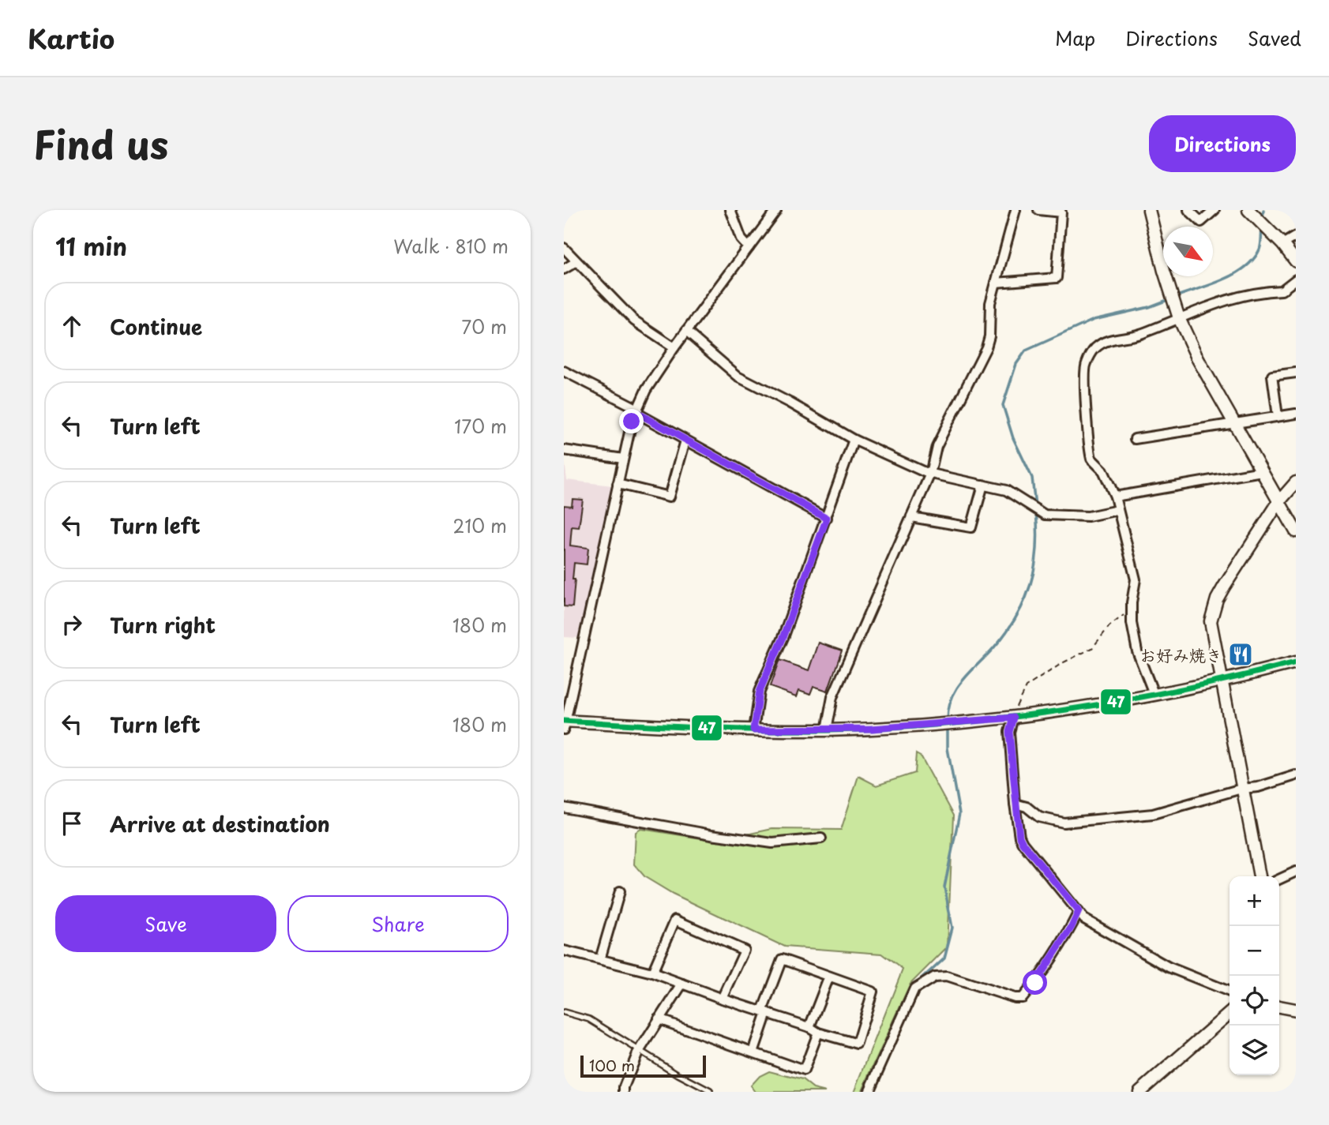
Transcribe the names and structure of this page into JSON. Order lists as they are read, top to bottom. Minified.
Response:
{"places":{"restaurant":["お好み焼き"]},"lines":["transit line 47"],"scale_bar":"100 m","north":"bottom right","page":{"header":"Kartio","nav":["Map","Directions","Saved"],"title":"Find us","buttons":["Directions",["Save","Share"]],"heading":["11 min","Walk · 810 m"],"list":[["Continue","70 m"],["Turn left","170 m"],["Turn left","210 m"],["Turn right","180 m"],["Turn left","180 m"],"Arrive at destination"],"map_buttons":["+","−"],"scale":"100 m"}}
